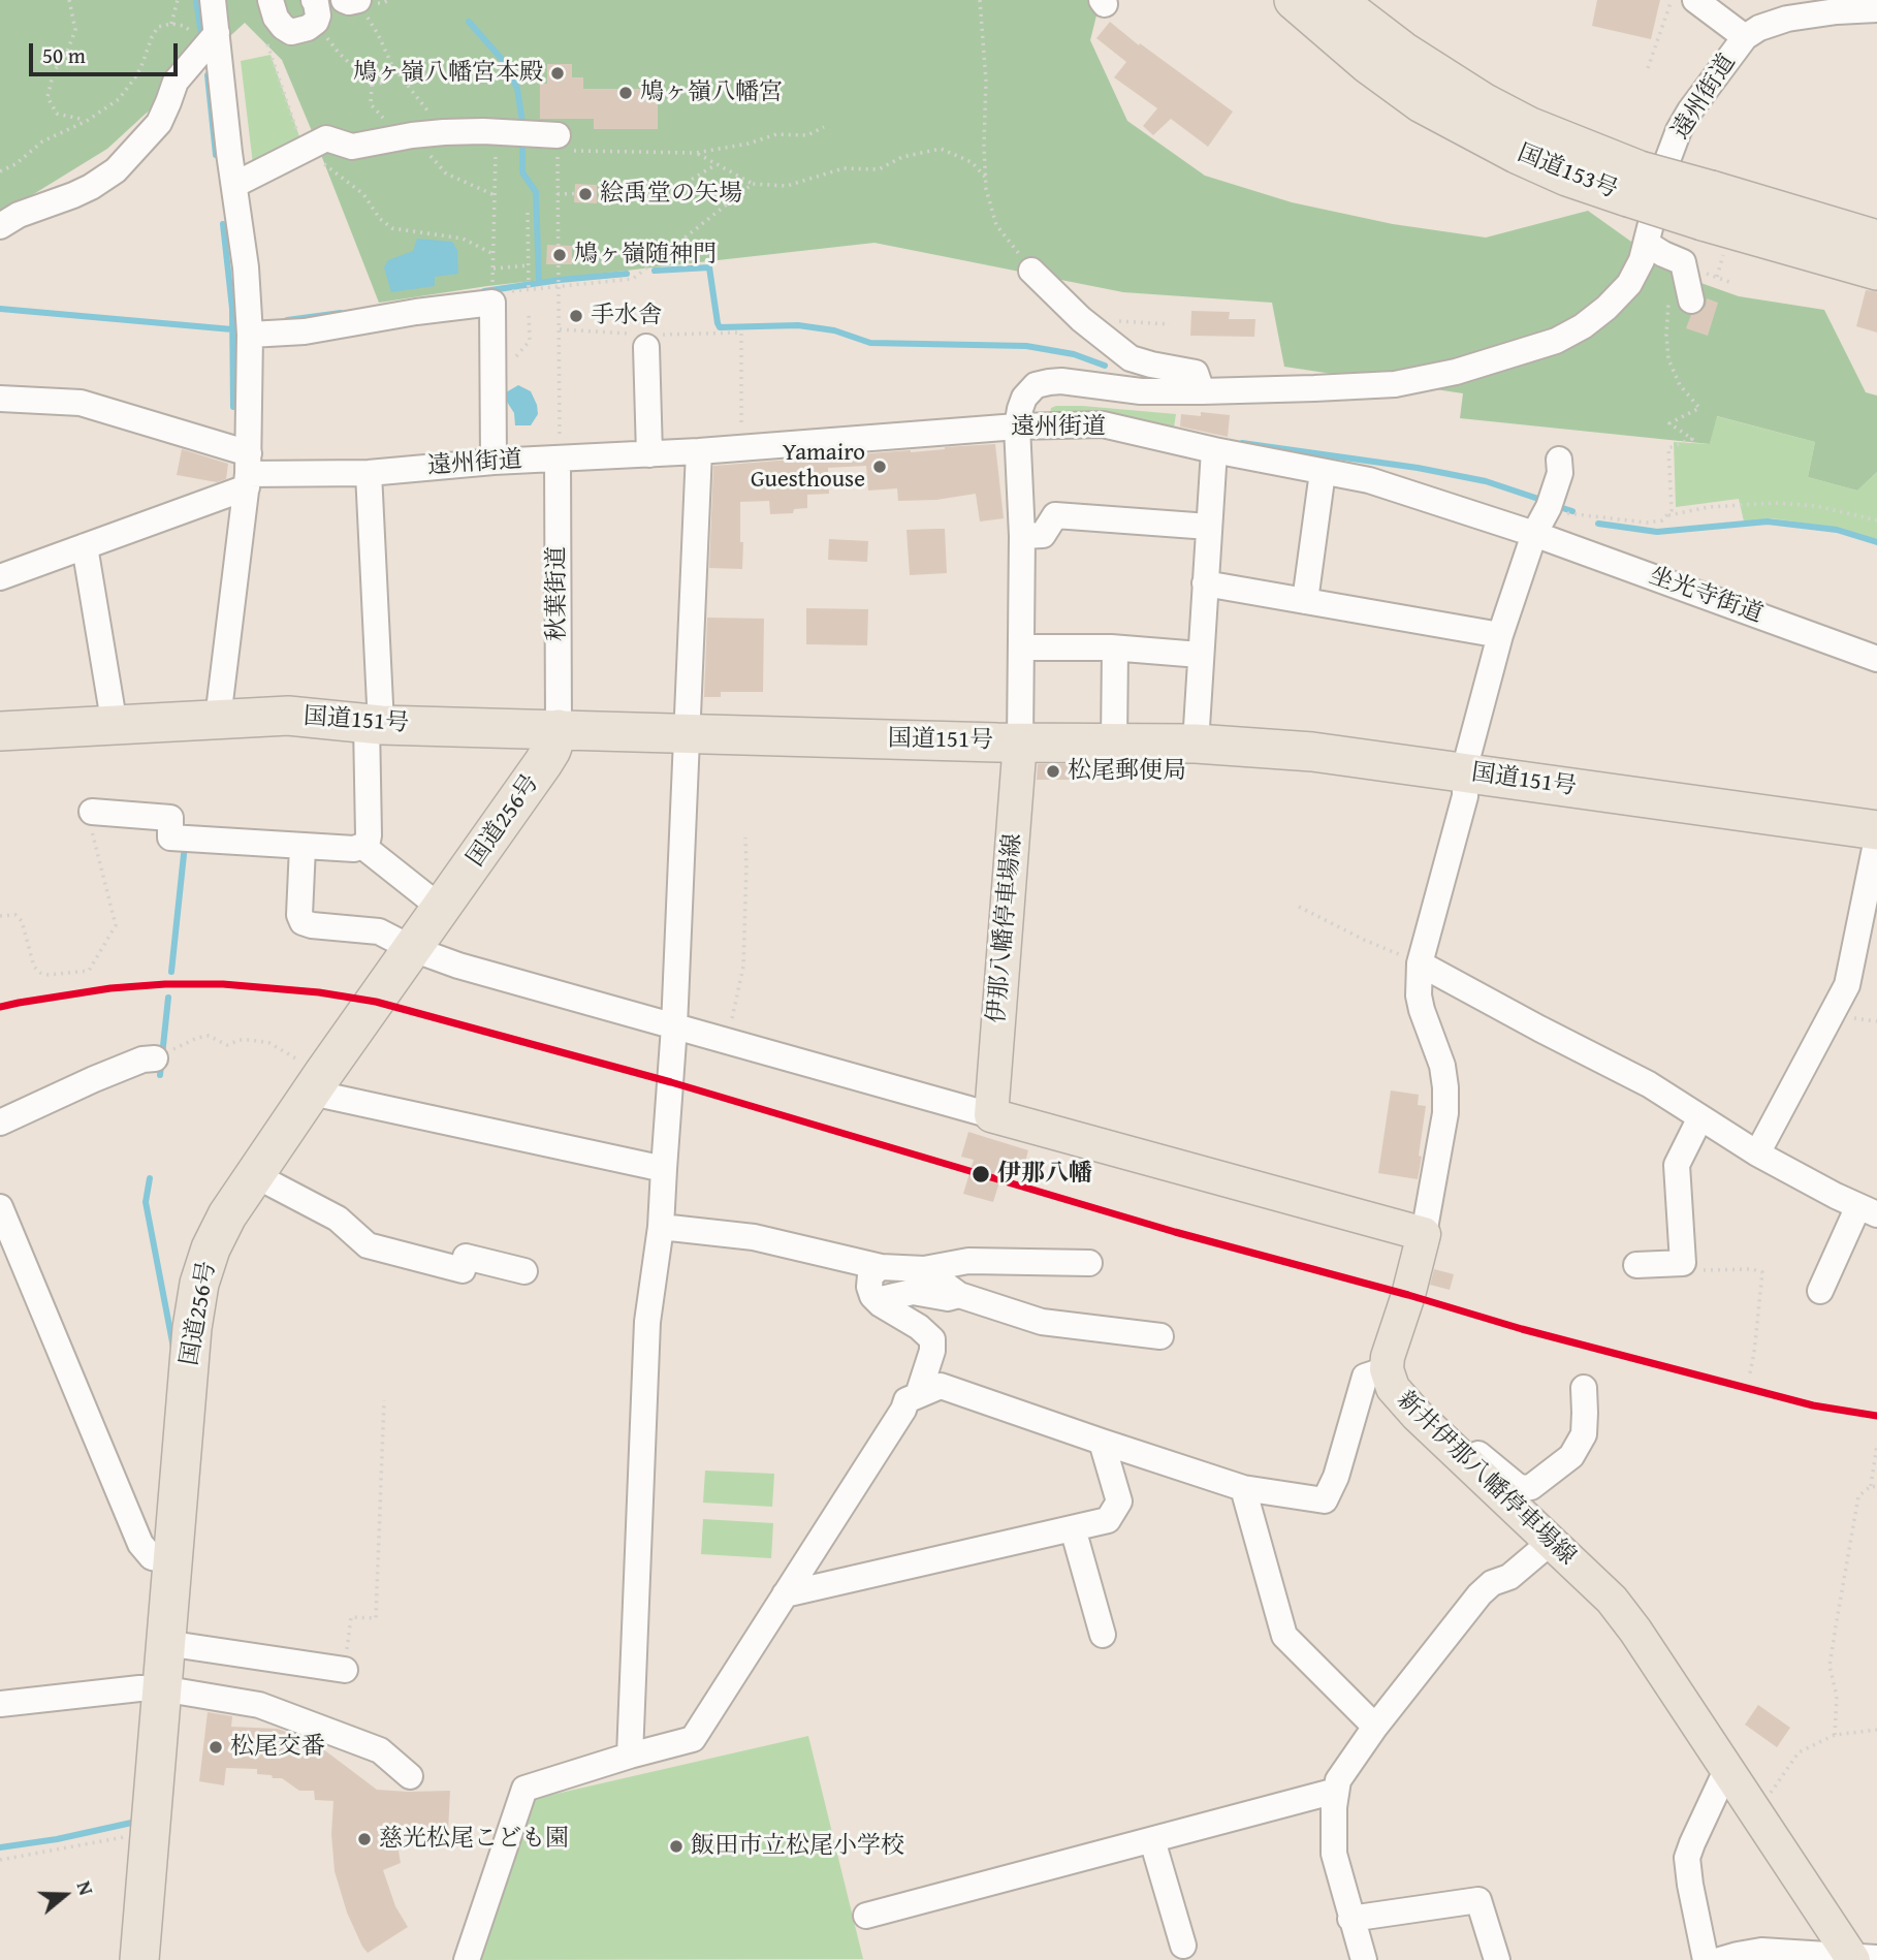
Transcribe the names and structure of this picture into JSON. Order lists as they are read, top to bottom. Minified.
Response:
{"streets":{"highway":["国道153号","国道151号","国道256号"],"main road":["伊那八幡停車場線","新井伊那八幡停車場線"],"street":["遠州街道","秋葉街道","坐光寺街道"]},"crossings":[["遠州街道","秋葉街道"],["遠州街道","坐光寺街道"],["秋葉街道","国道151号"],["秋葉街道","国道256号"],["国道151号","国道256号"],["国道151号","伊那八幡停車場線"]],"places":["鳩ヶ嶺八幡宮本殿","鳩ヶ嶺八幡宮","絵禹堂の矢場","鳩ヶ嶺随神門","手水舎","Yamairo Guesthouse","松尾郵便局","伊那八幡","松尾交番","慈光松尾こども園","飯田市立松尾小学校"],"scale_bar":"50 m","north":"right"}
